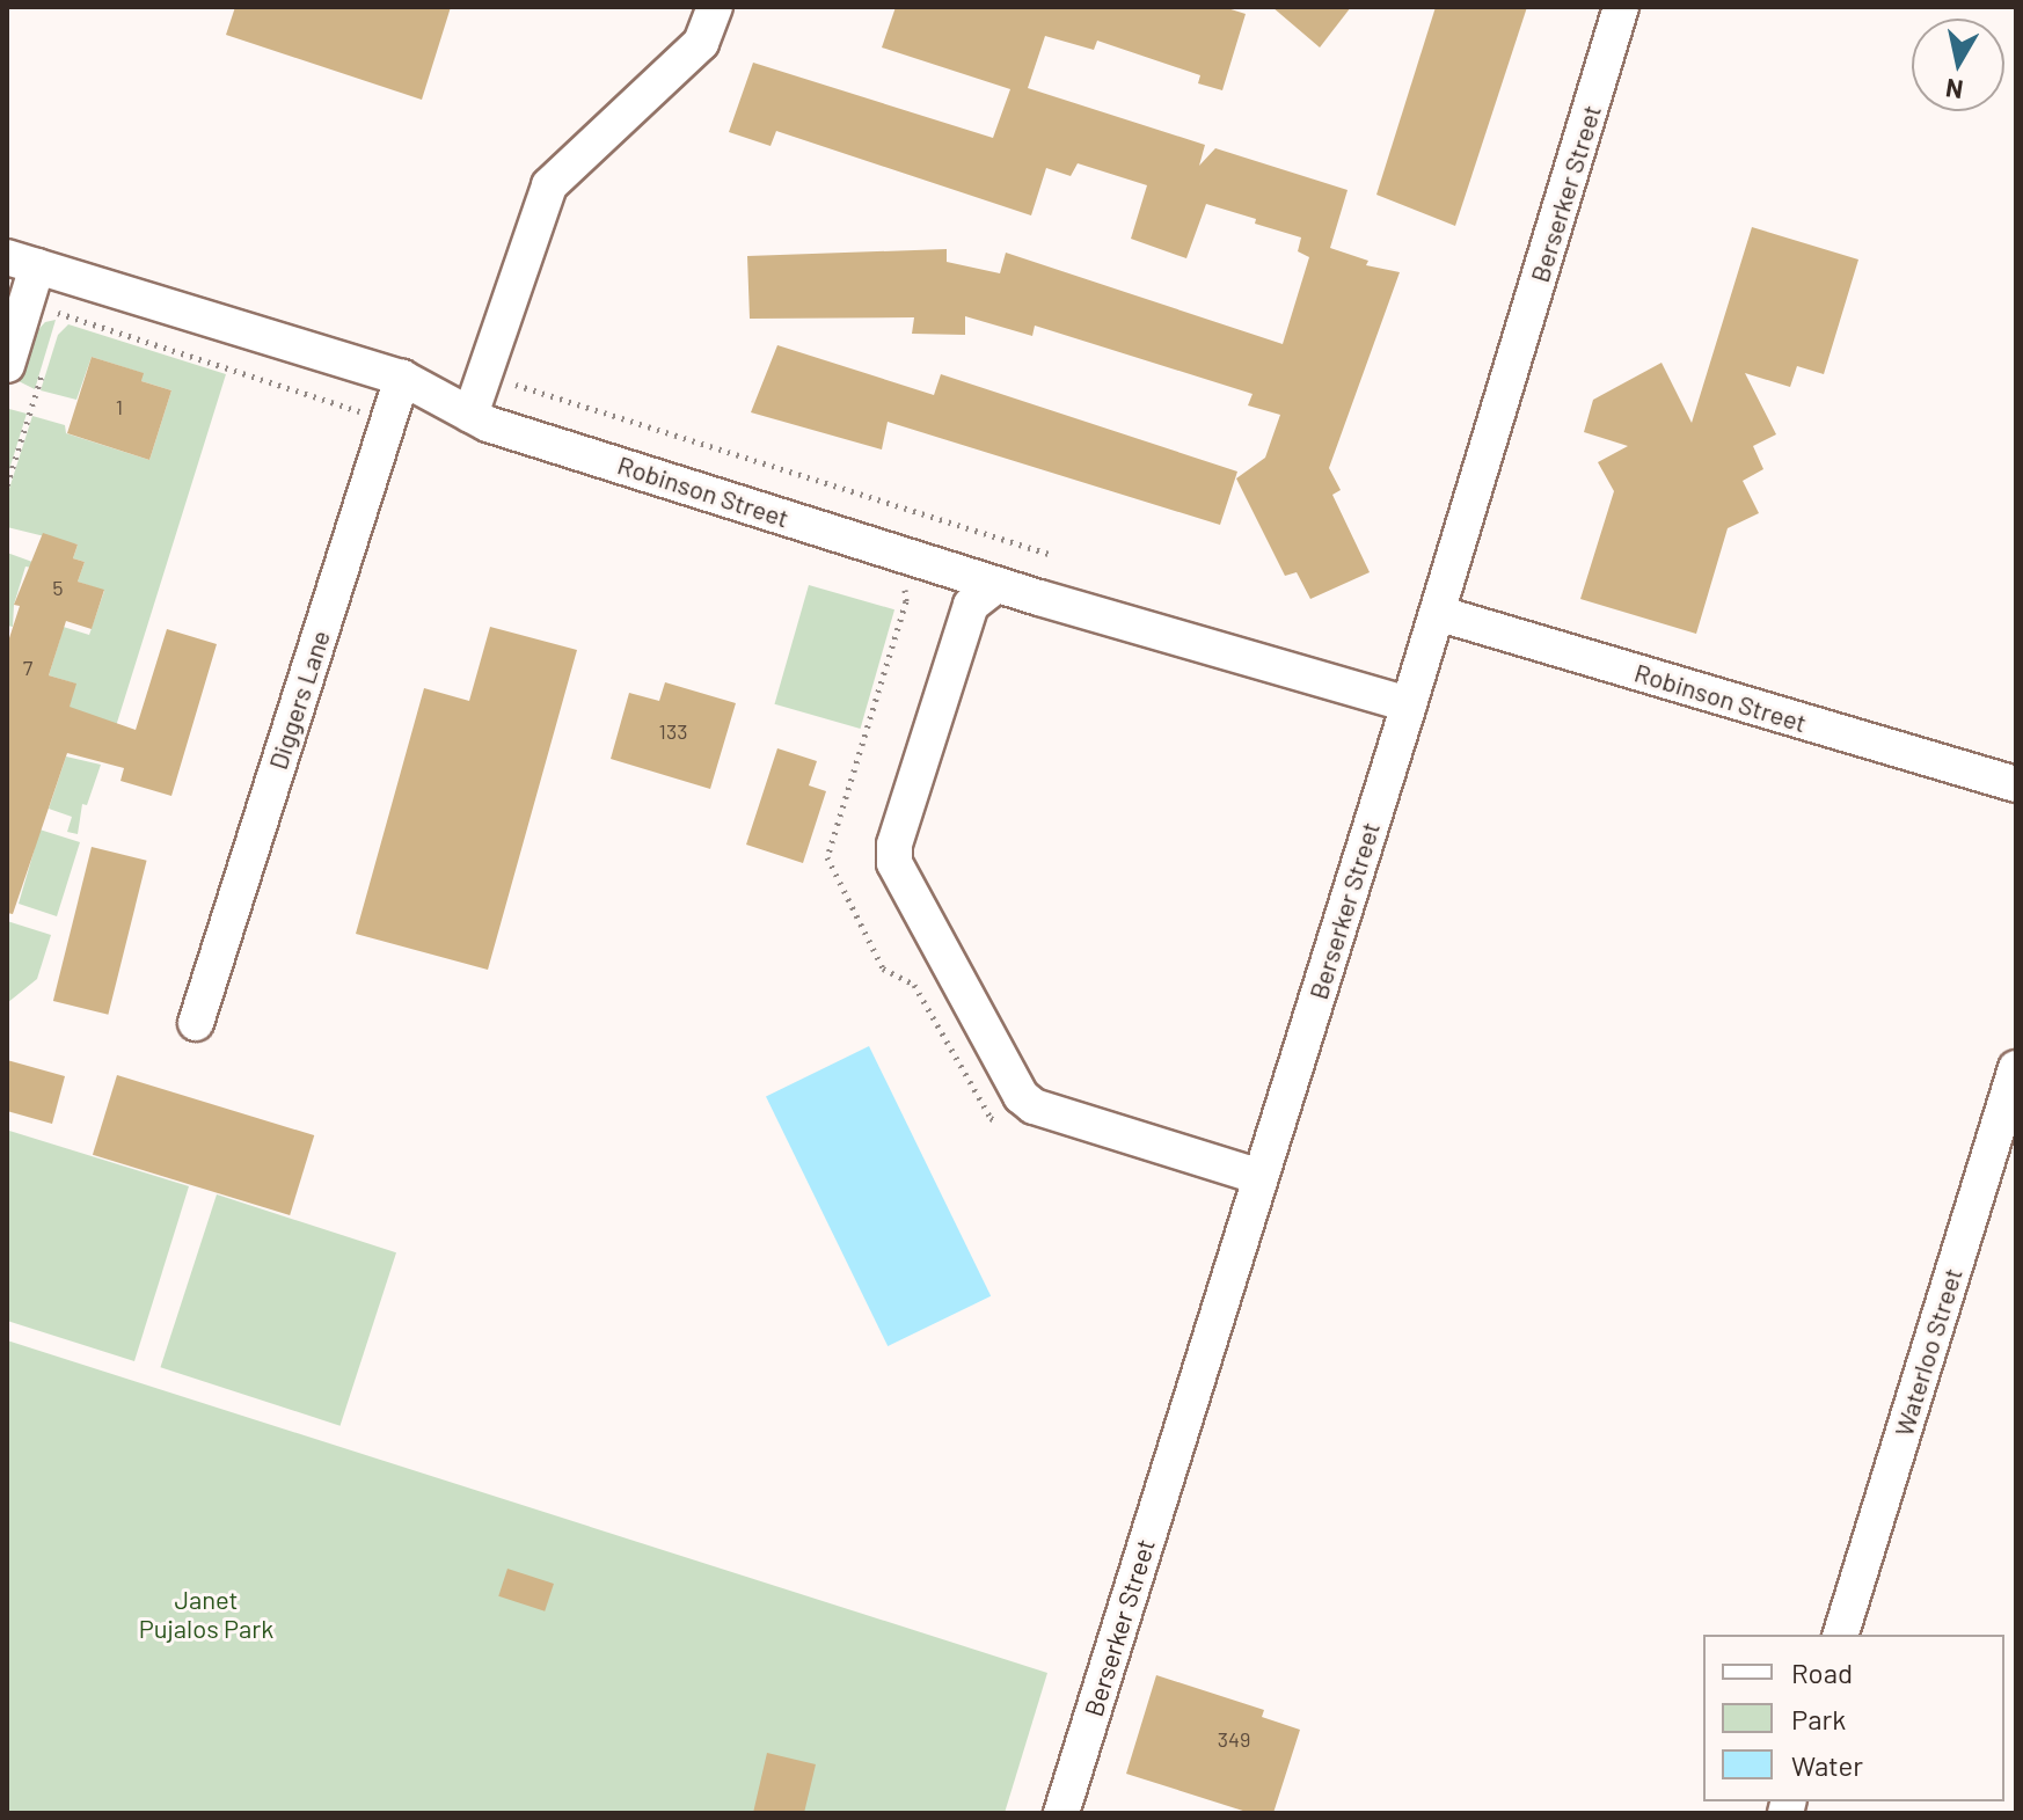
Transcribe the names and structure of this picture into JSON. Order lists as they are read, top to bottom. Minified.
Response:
{"streets":{"street":["Berserker Street","Robinson Street","Diggers Lane","Waterloo Street"]},"crossings":[["Berserker Street","Robinson Street"],["Robinson Street","Diggers Lane"]],"parks":["Janet Pujalos Park"],"house_numbers":["1","5","7","133","349"],"legend":["Road","Park","Water"],"north":"bottom"}
